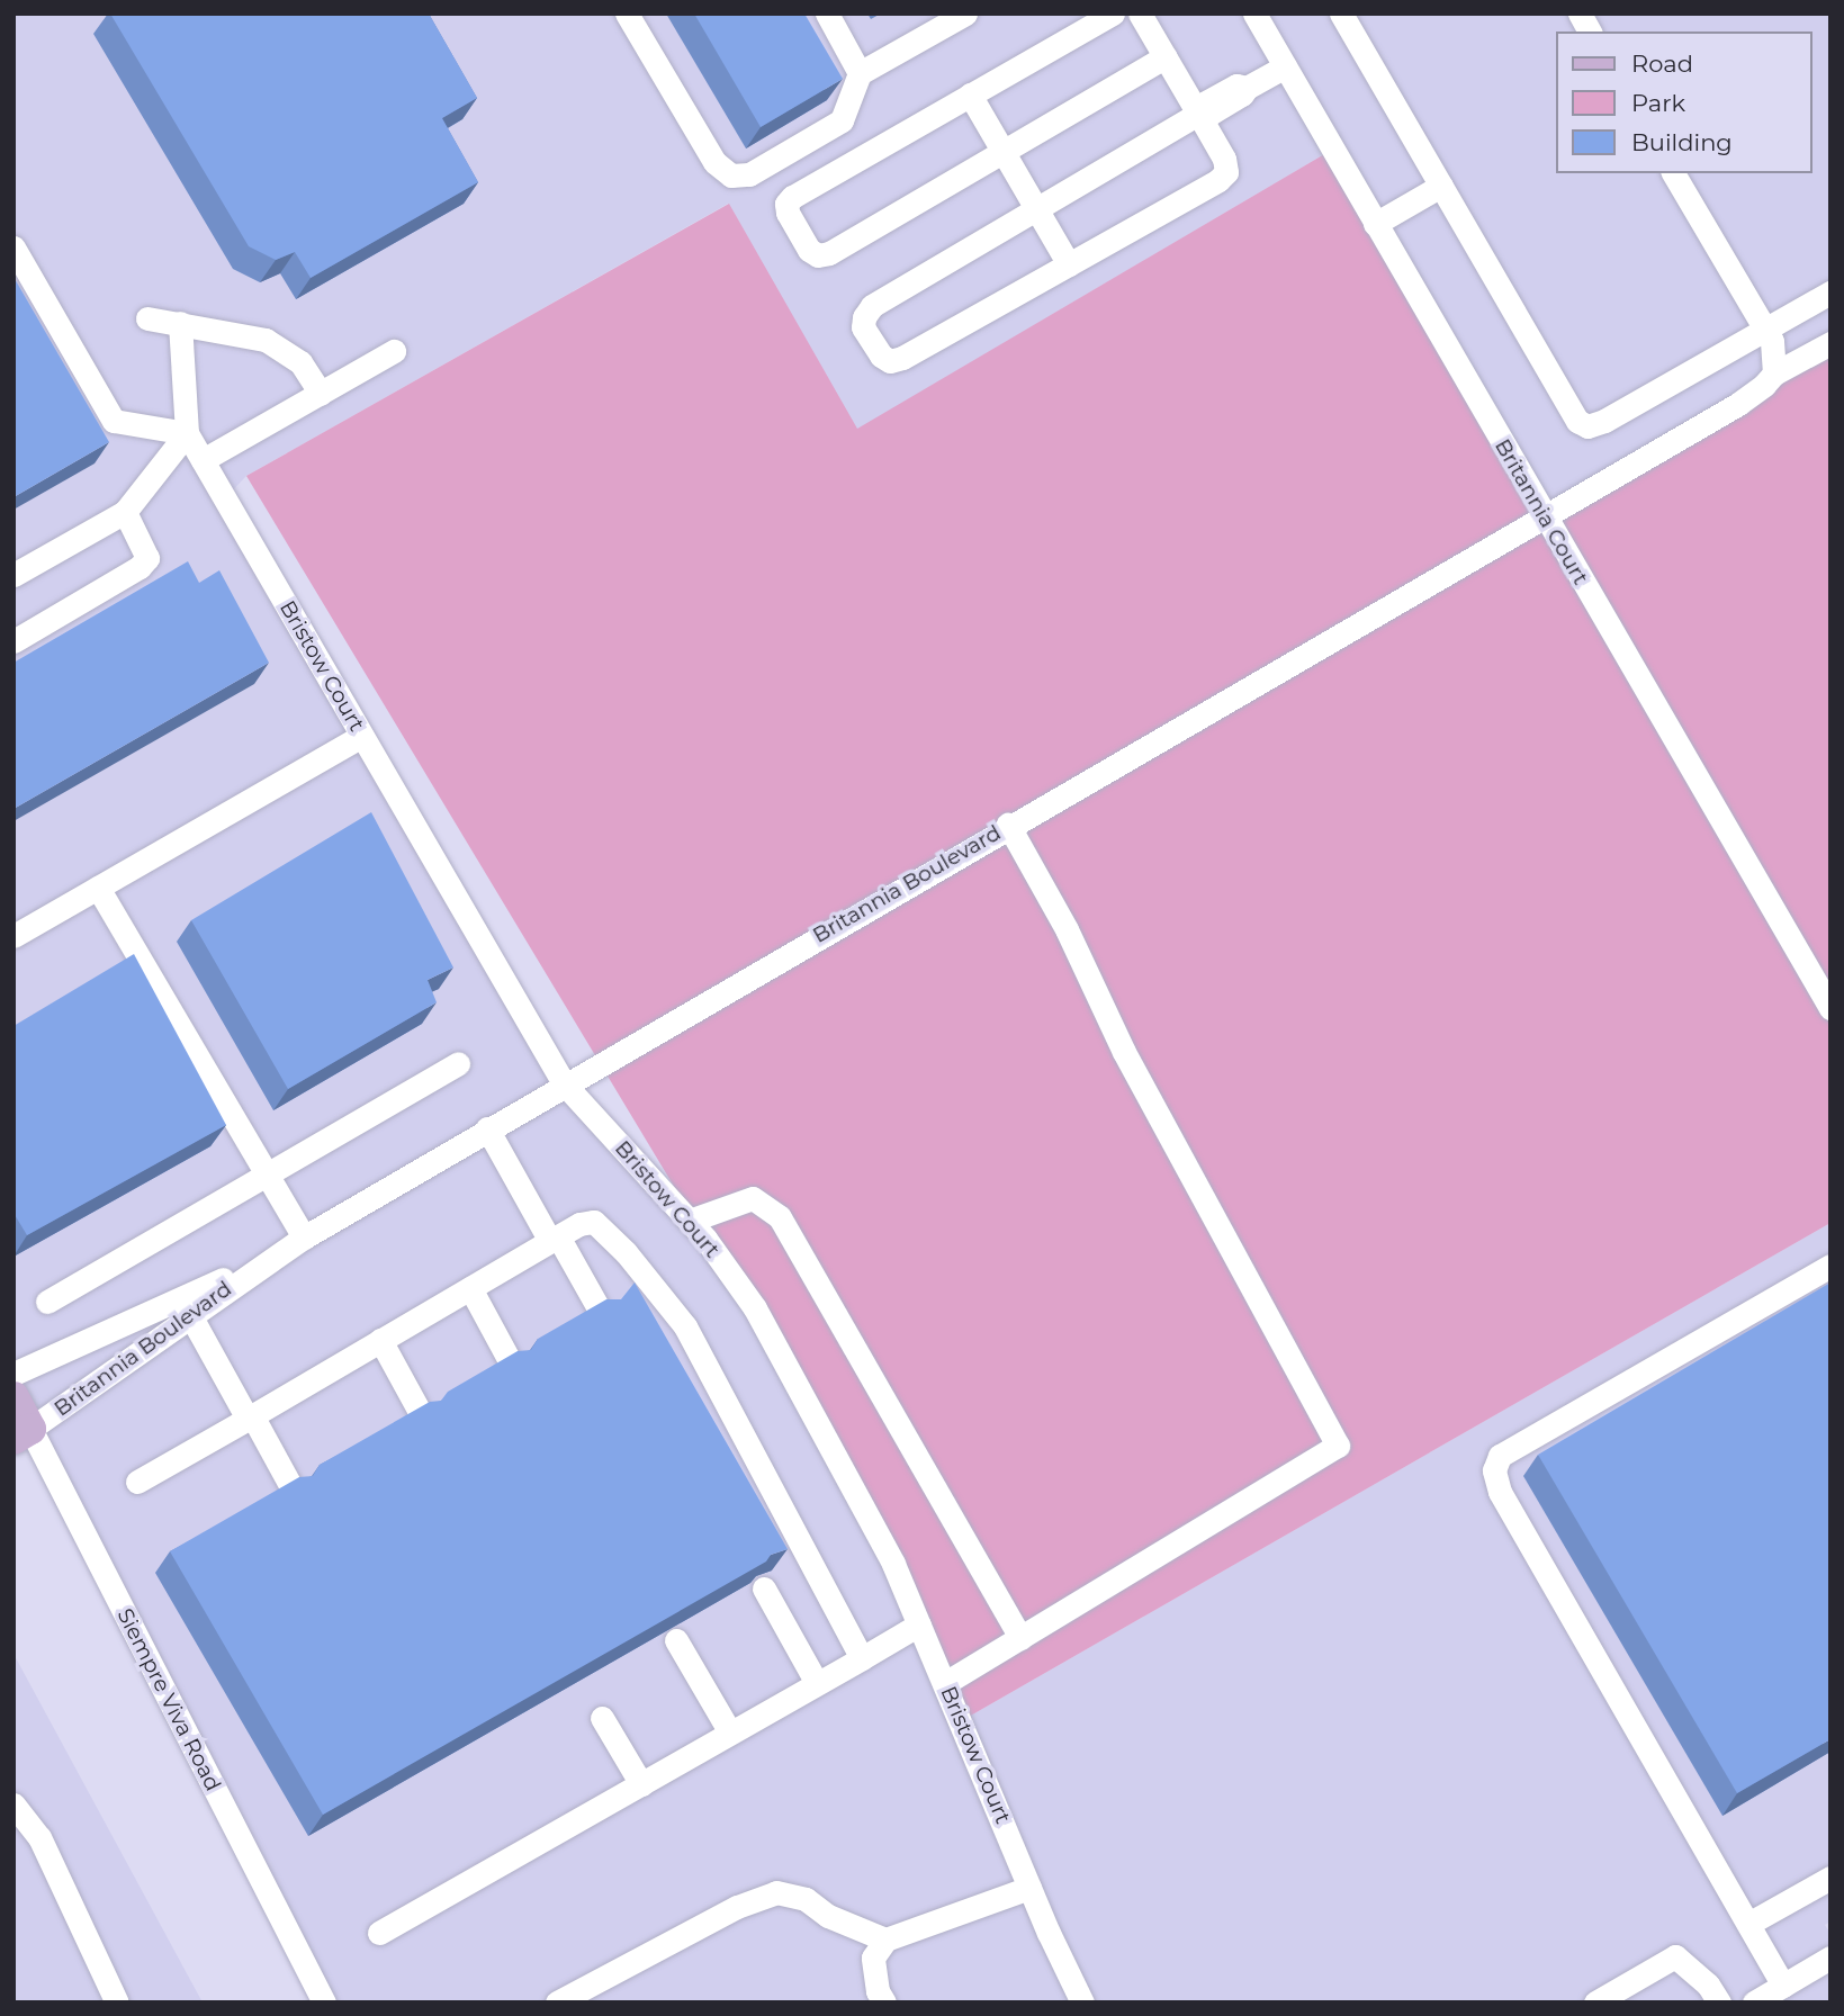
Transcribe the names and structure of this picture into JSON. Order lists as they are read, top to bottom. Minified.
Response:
{"streets":{"main road":["Siempre Viva Road"],"street":["Britannia Court","Bristow Court","Britannia Boulevard"]},"crossings":[["Britannia Court","Britannia Boulevard"],["Bristow Court","Britannia Boulevard"],["Britannia Boulevard","Siempre Viva Road"]],"legend":["Road","Park","Building"]}
